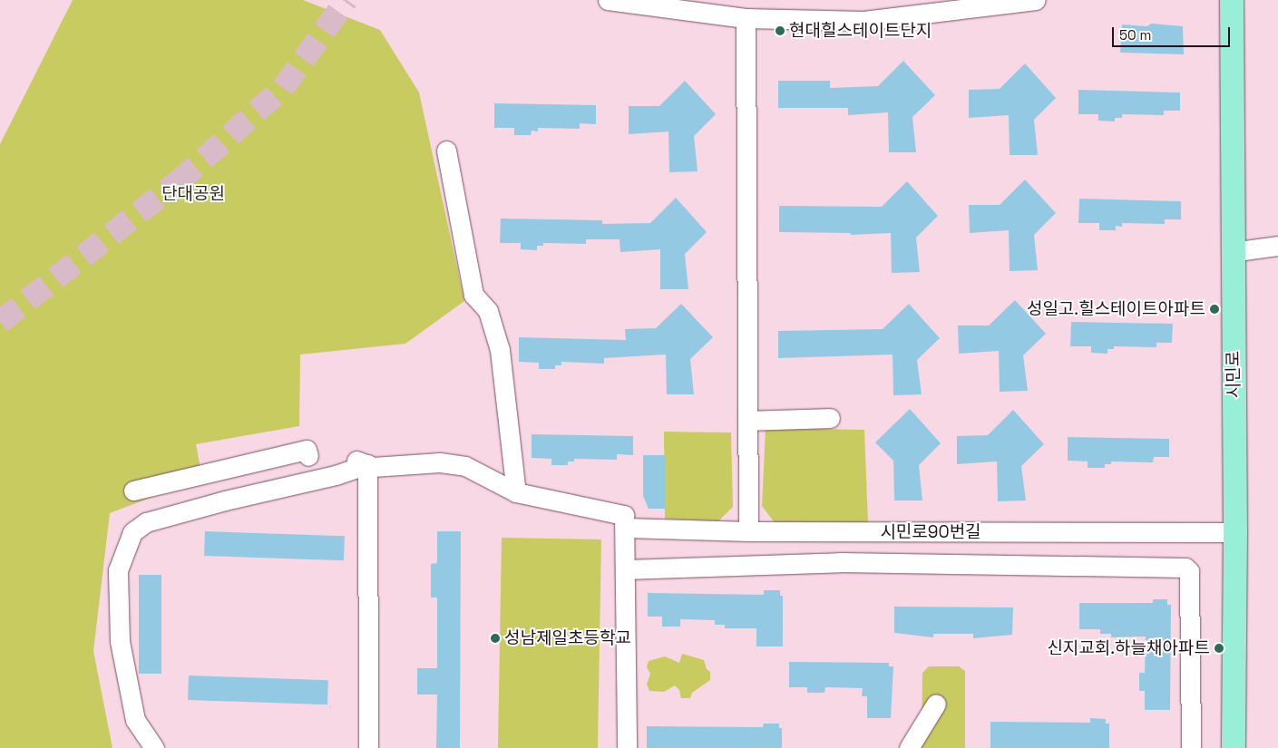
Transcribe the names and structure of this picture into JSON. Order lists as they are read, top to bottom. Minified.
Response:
{"streets":{"main road":["시민로"],"street":["시민로90번길"]},"crossings":[["시민로","시민로90번길"]],"parks":["단대공원"],"places":["현대힐스테이트단지","성일고.힐스테이트아파트","성남제일초등학교","신지교회.하늘채아파트"],"scale_bar":"50 m"}
